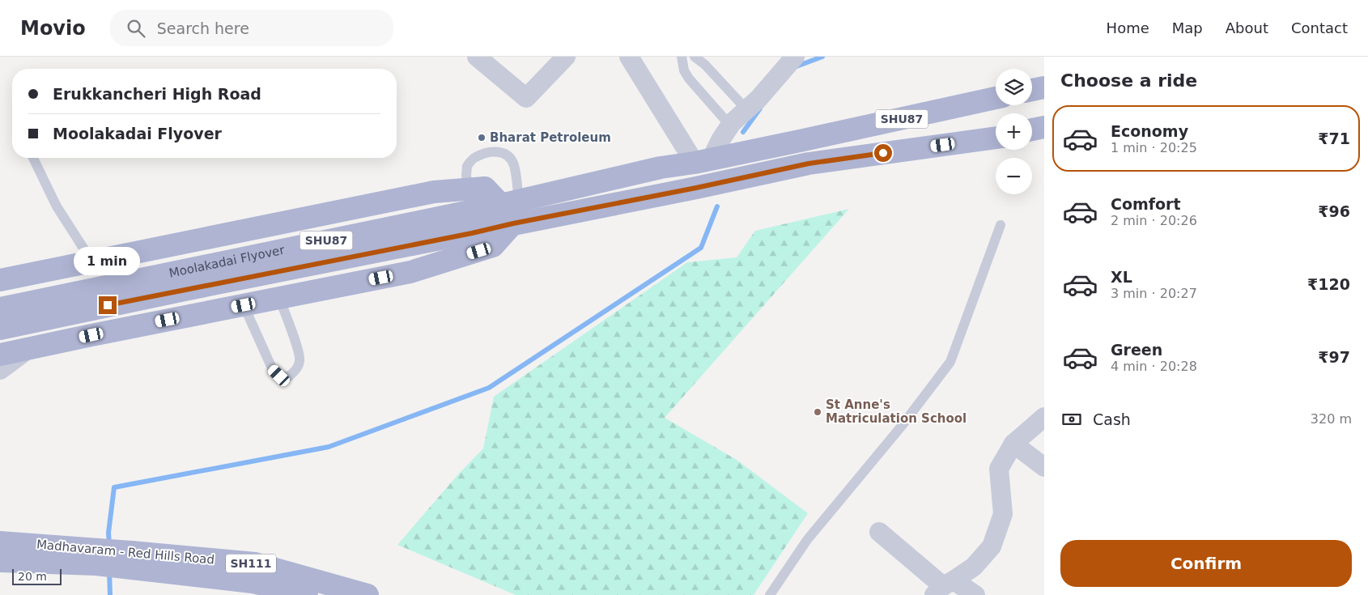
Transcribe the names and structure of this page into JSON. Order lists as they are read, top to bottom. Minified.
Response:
{"streets":{"main road":["SHU87","Moolakadai Flyover","Madhavaram - Red Hills Road","SH111"]},"crossings":[["SHU87","Moolakadai Flyover"]],"places":["Bharat Petroleum","St Anne's Matriculation School"],"scale_bar":"20 m","page":{"header":"Movio","search":"Search here","nav":["Home","Map","About","Contact"],"heading":"Choose a ride","map_buttons":["+","−"],"banner":["Erukkancheri High Road","Moolakadai Flyover"],"list":[{"name":"Economy","note":"1 min · 20:25","value":"₹71"},{"name":"Comfort","note":"2 min · 20:26","value":"₹96"},{"name":"XL","note":"3 min · 20:27","value":"₹120"},{"name":"Green","note":"4 min · 20:28","value":"₹97"}],"bubble":"1 min","pay":["Cash","320 m"],"buttons":"Confirm","scale":"20 m"}}
